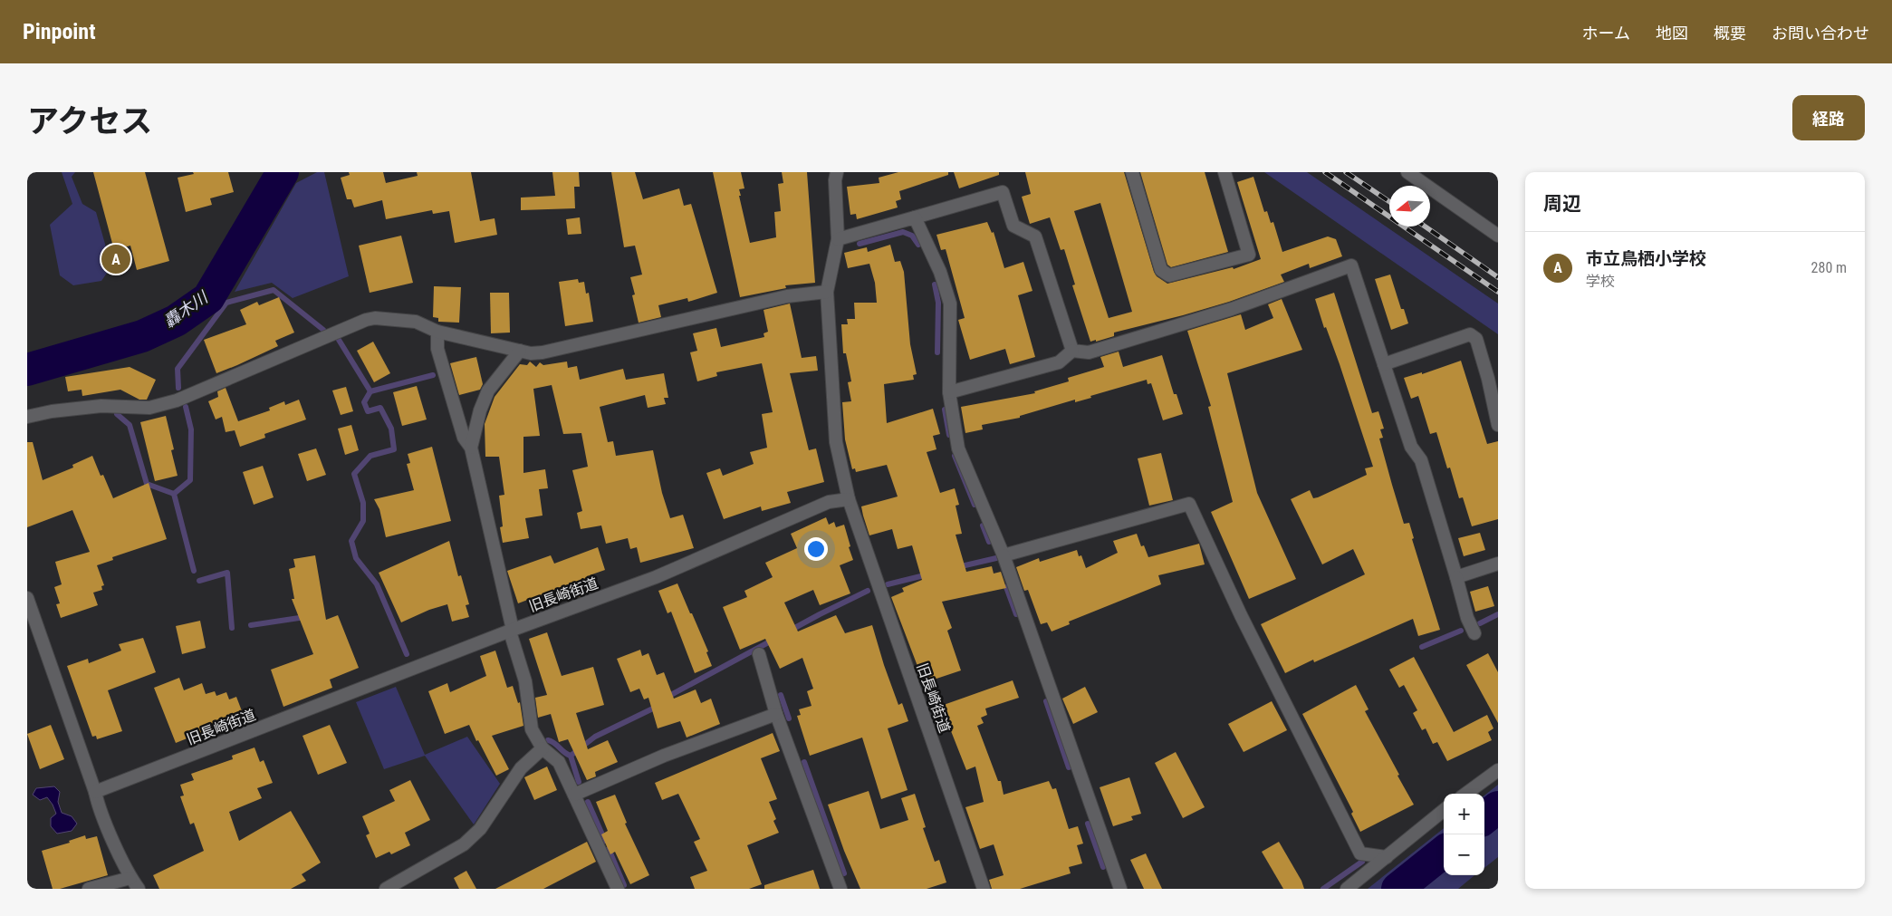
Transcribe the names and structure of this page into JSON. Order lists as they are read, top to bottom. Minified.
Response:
{"streets":{"street":["旧長崎街道"]},"water":["轟木川"],"north":"left","page":{"header":"Pinpoint","nav":["ホーム","地図","概要","お問い合わせ"],"title":"アクセス","buttons":"経路","heading":"周辺","list":[{"mark":"A","name":"市立鳥栖小学校","note":"学校","value":"280 m"}],"pins":"A","map_buttons":["+","−"]}}
